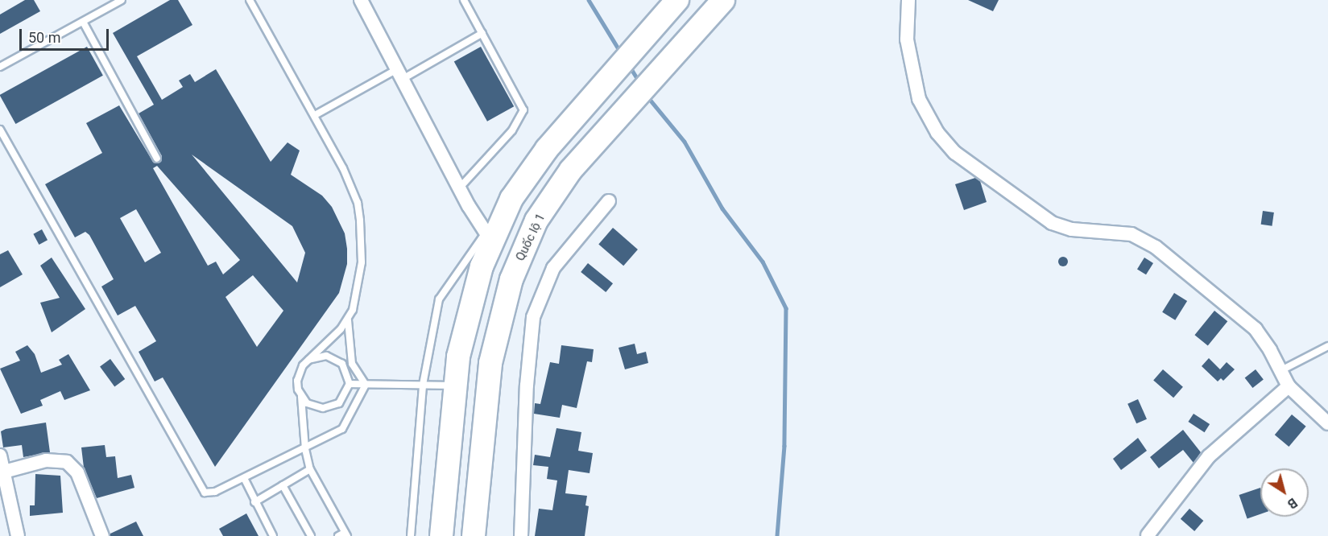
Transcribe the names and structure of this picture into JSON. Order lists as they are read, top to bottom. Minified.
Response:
{"streets":{"highway":["Quốc lộ 1"]},"scale_bar":"50 m","north":"bottom right"}
